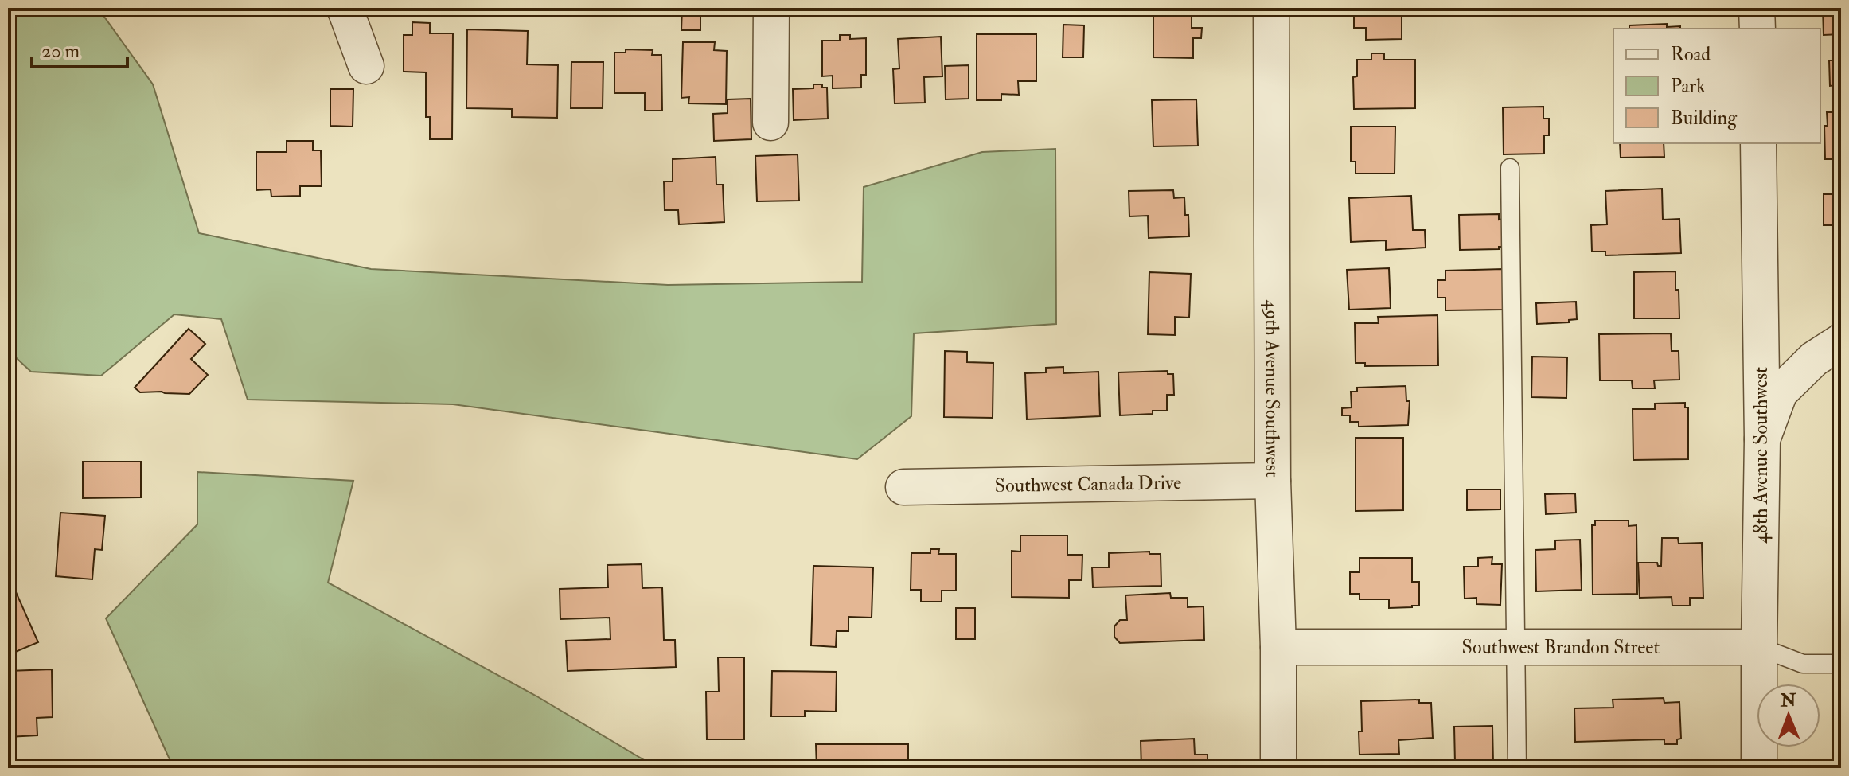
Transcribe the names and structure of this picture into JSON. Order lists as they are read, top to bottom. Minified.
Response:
{"streets":{"street":["49th Avenue Southwest","48th Avenue Southwest","Southwest Canada Drive","Southwest Brandon Street"]},"crossings":[["49th Avenue Southwest","Southwest Canada Drive"],["49th Avenue Southwest","Southwest Brandon Street"],["48th Avenue Southwest","Southwest Brandon Street"]],"legend":["Road","Park","Building"],"scale_bar":"20 m","north":"top"}
